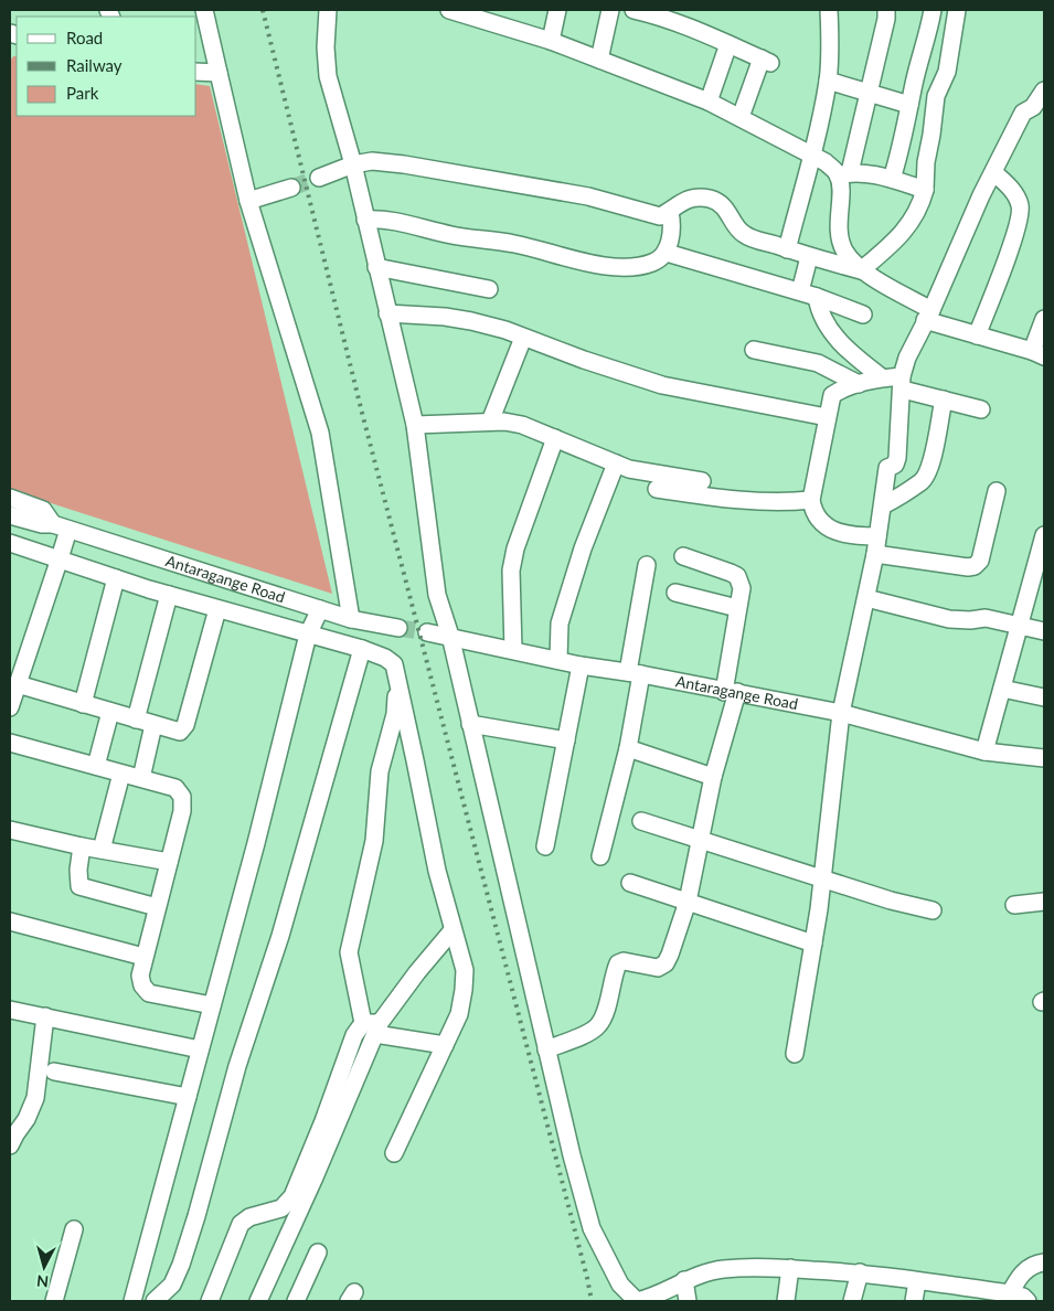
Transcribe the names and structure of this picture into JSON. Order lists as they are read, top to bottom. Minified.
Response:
{"streets":{"street":["Antaragange Road"]},"legend":["Road","Railway","Park"],"north":"bottom"}
